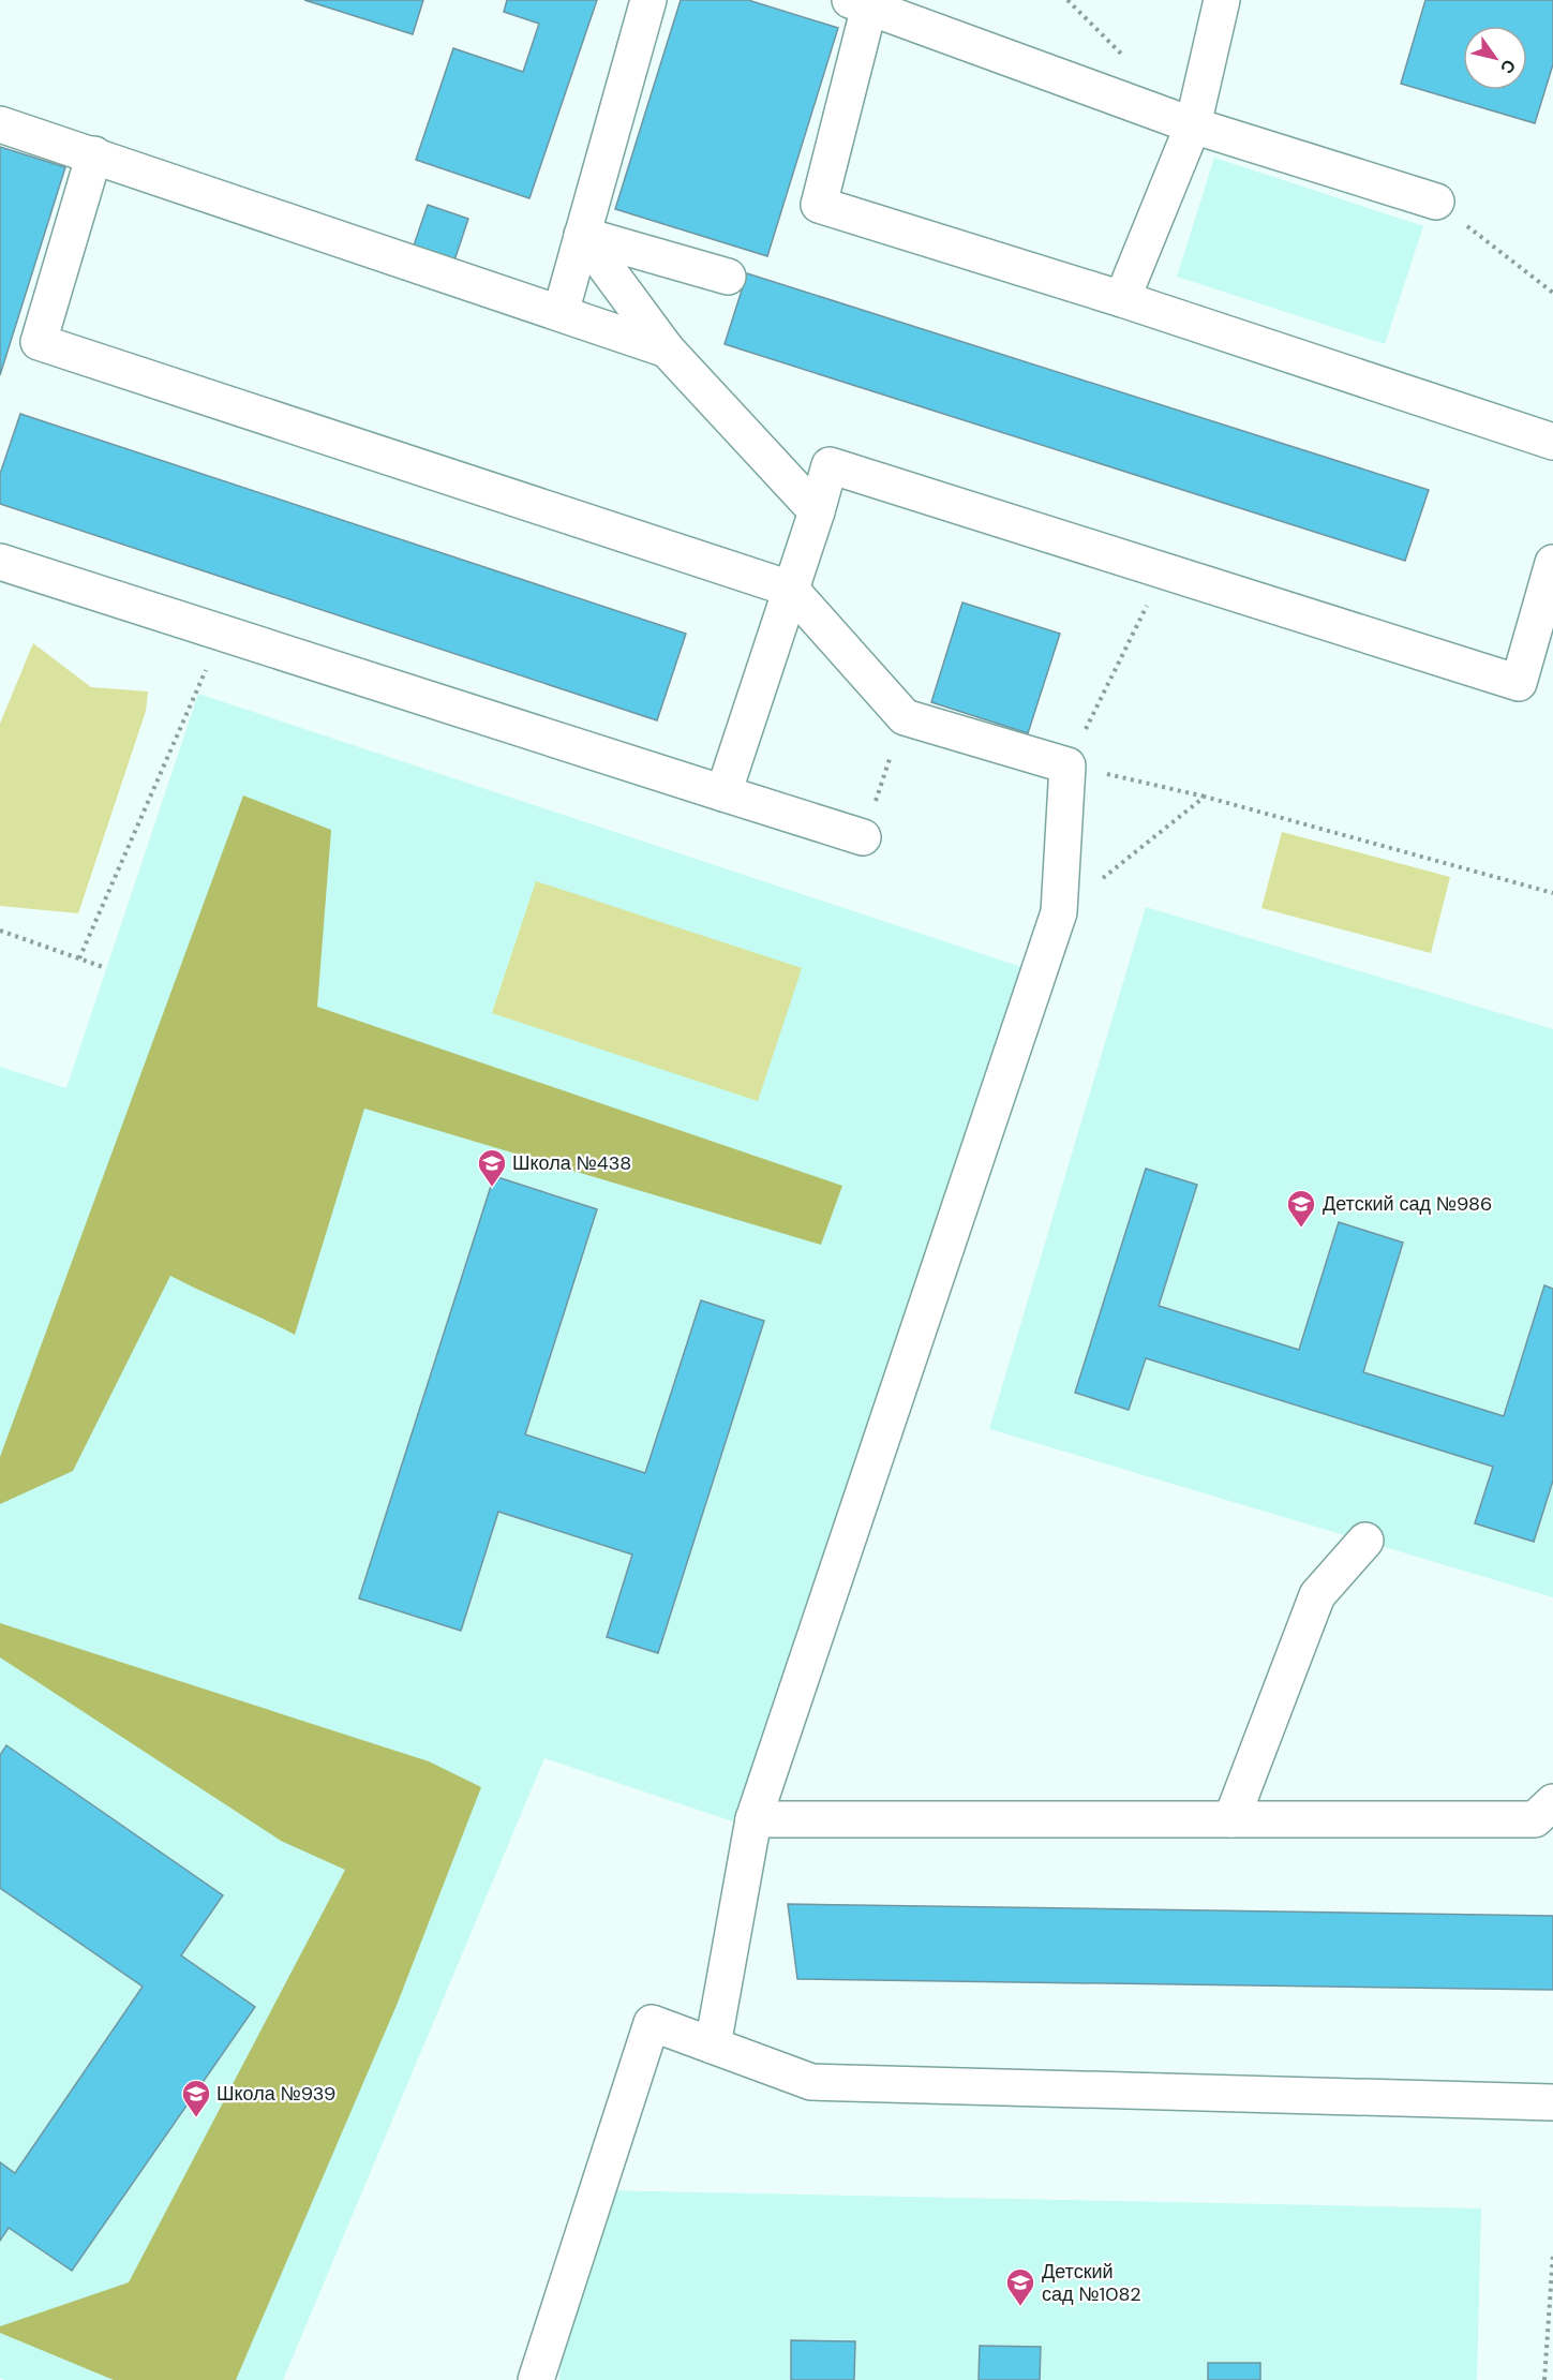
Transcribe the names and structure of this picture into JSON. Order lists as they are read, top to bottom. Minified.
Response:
{"places":{"school or university":["Школа №438","Детский сад №986","Школа №939","Детский сад №1082"]},"north":"bottom right"}
